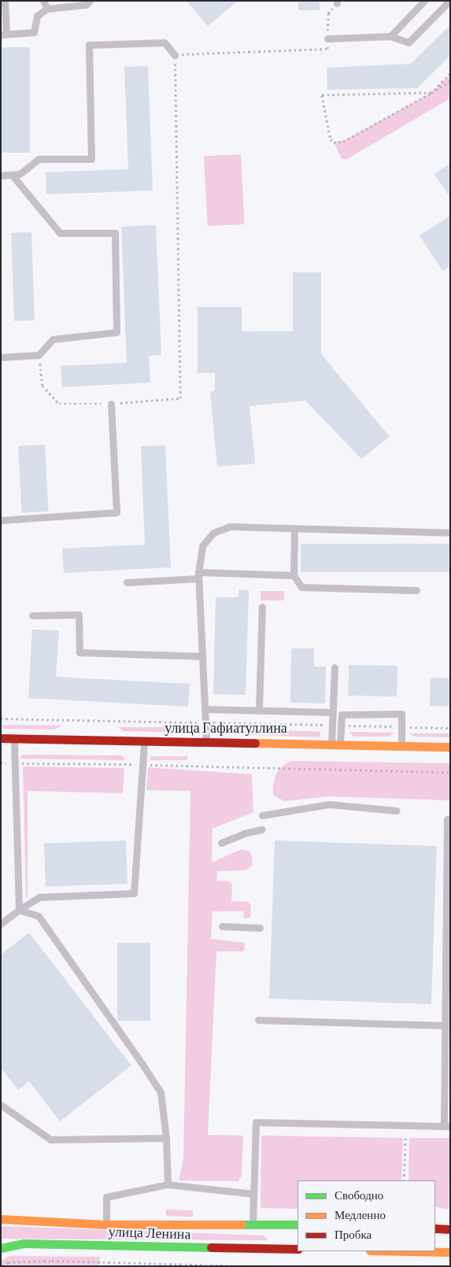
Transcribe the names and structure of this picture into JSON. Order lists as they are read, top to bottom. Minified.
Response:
{"streets":{"main road":["улица Гафиатуллина","улица Ленина"]},"legend":["Свободно","Медленно","Пробка"]}
